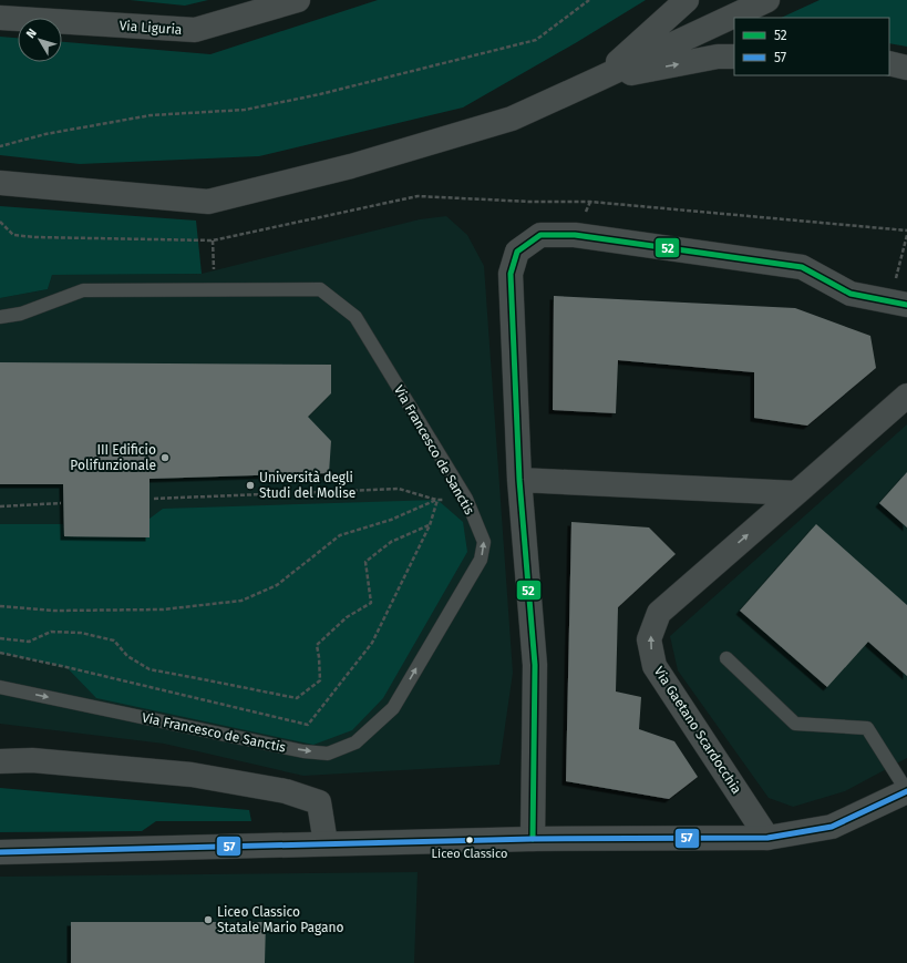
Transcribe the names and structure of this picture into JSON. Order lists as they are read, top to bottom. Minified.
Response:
{"streets":{"street":["Via Liguria","Via Gaetano Scardocchia"],"lane":["Via Francesco de Sanctis"]},"places":["III Edificio Polifunzionale","Università degli Studi del Molise","Liceo Classico","Liceo Classico Statale Mario Pagano"],"lines":["transit line 52","transit line 57"],"legend":["52","57"],"north":"top left"}
